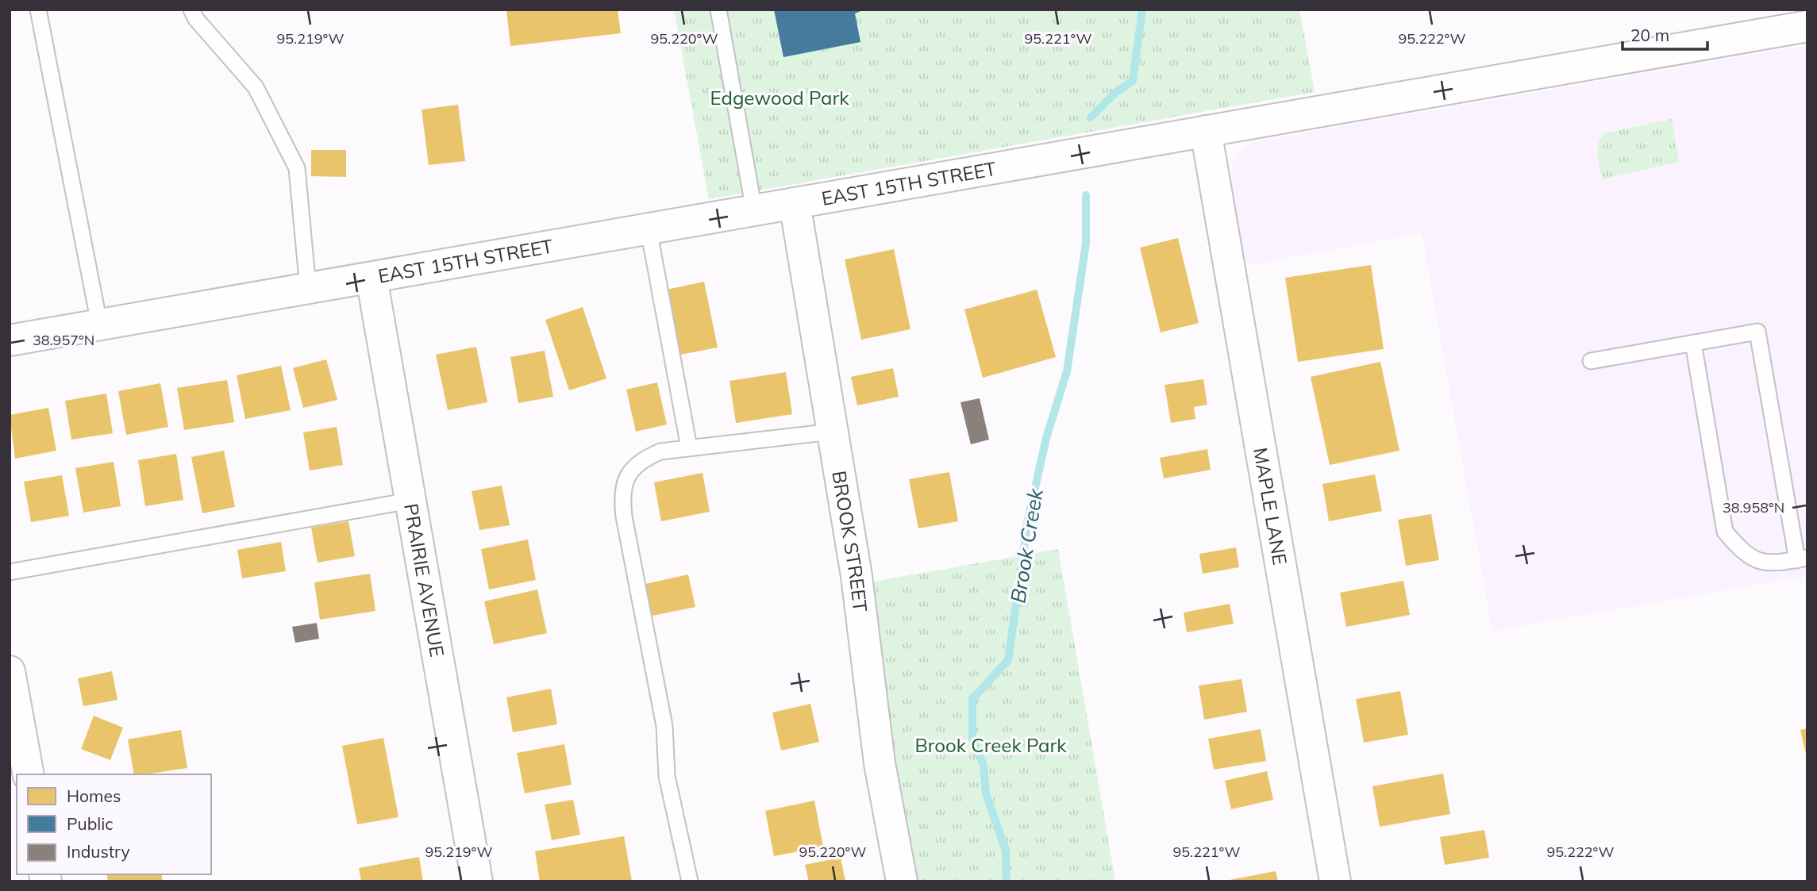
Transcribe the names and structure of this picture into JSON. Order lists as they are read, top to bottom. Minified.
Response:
{"streets":{"street":["EAST 15TH STREET","MAPLE LANE","BROOK STREET","PRAIRIE AVENUE"]},"crossings":[["EAST 15TH STREET","MAPLE LANE"],["EAST 15TH STREET","BROOK STREET"],["EAST 15TH STREET","PRAIRIE AVENUE"]],"water":["Brook Creek"],"parks":["Edgewood Park","Brook Creek Park"],"legend":["Homes","Public","Industry"],"scale_bar":"20 m","coordinates":["95.219°W","95.220°W","95.221°W","95.222°W","38.957°N","38.958°N"]}
